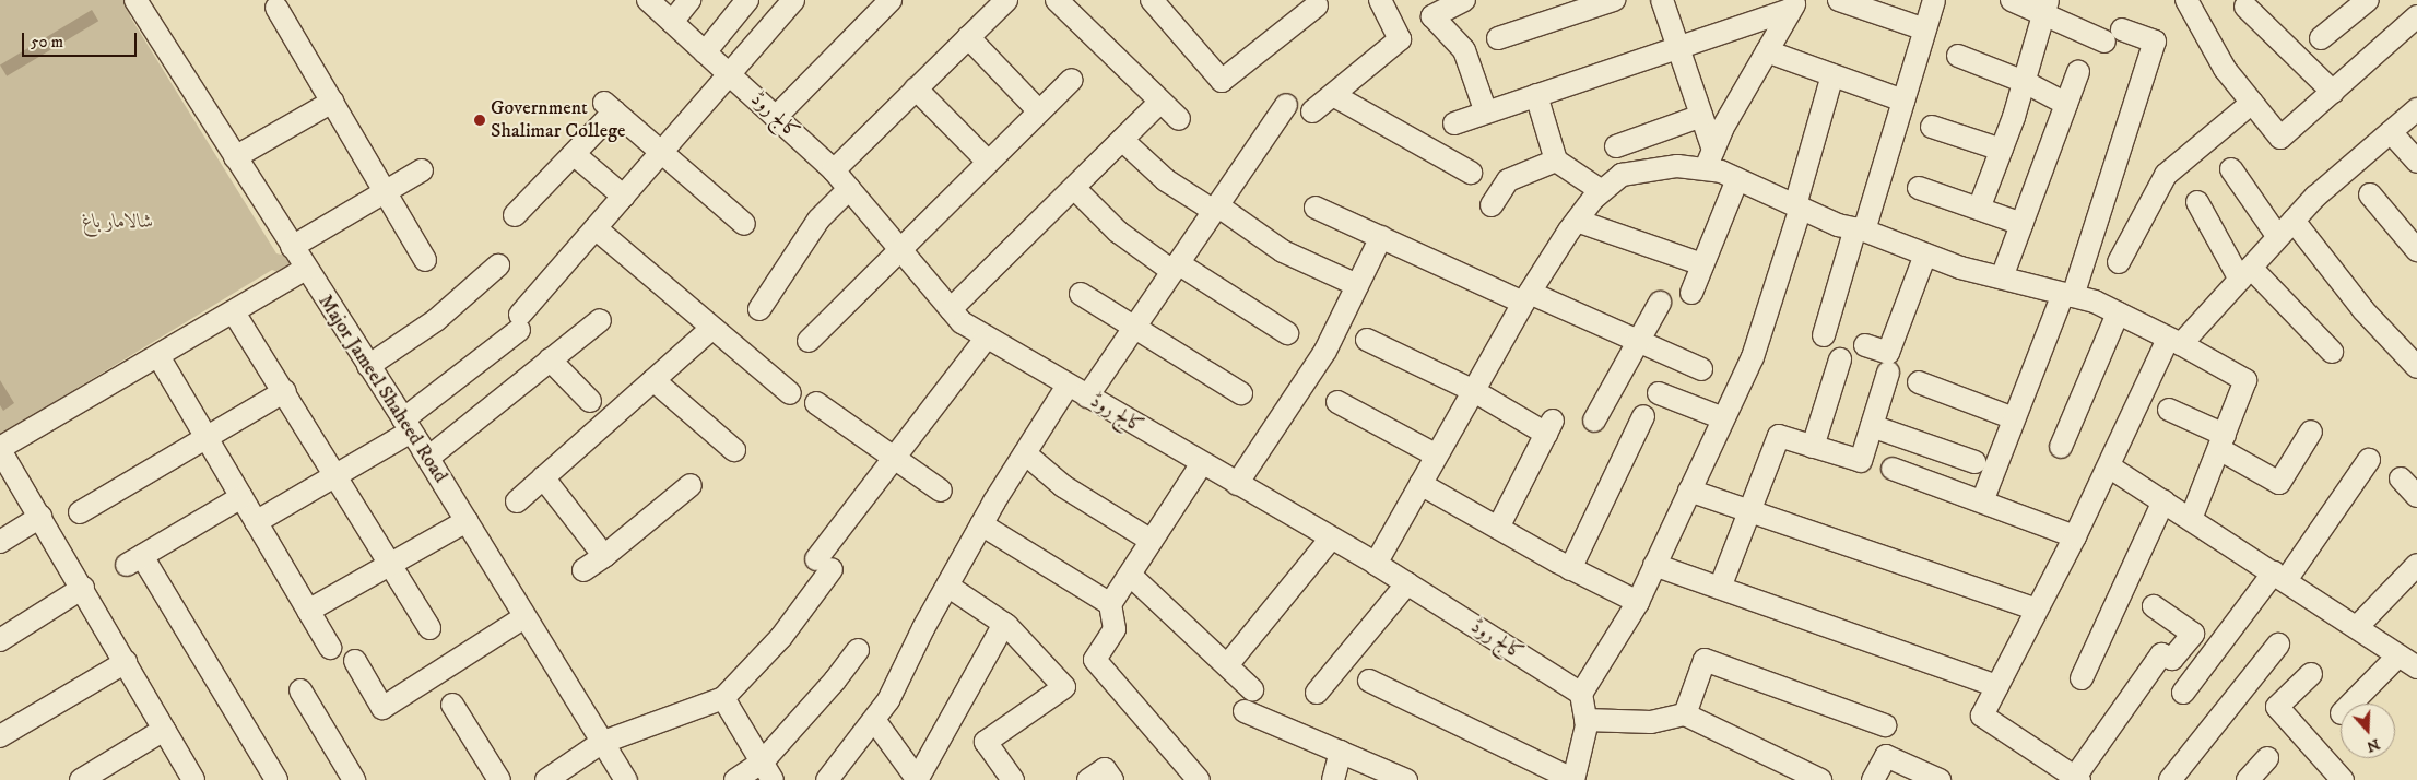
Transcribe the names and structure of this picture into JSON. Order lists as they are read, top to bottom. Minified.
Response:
{"streets":{"street":["کالج روڈ","Major Jameel Shaheed Road"]},"parks":["شالامار باغ"],"places":["Government Shalimar College"],"scale_bar":"50 m","north":"bottom"}
